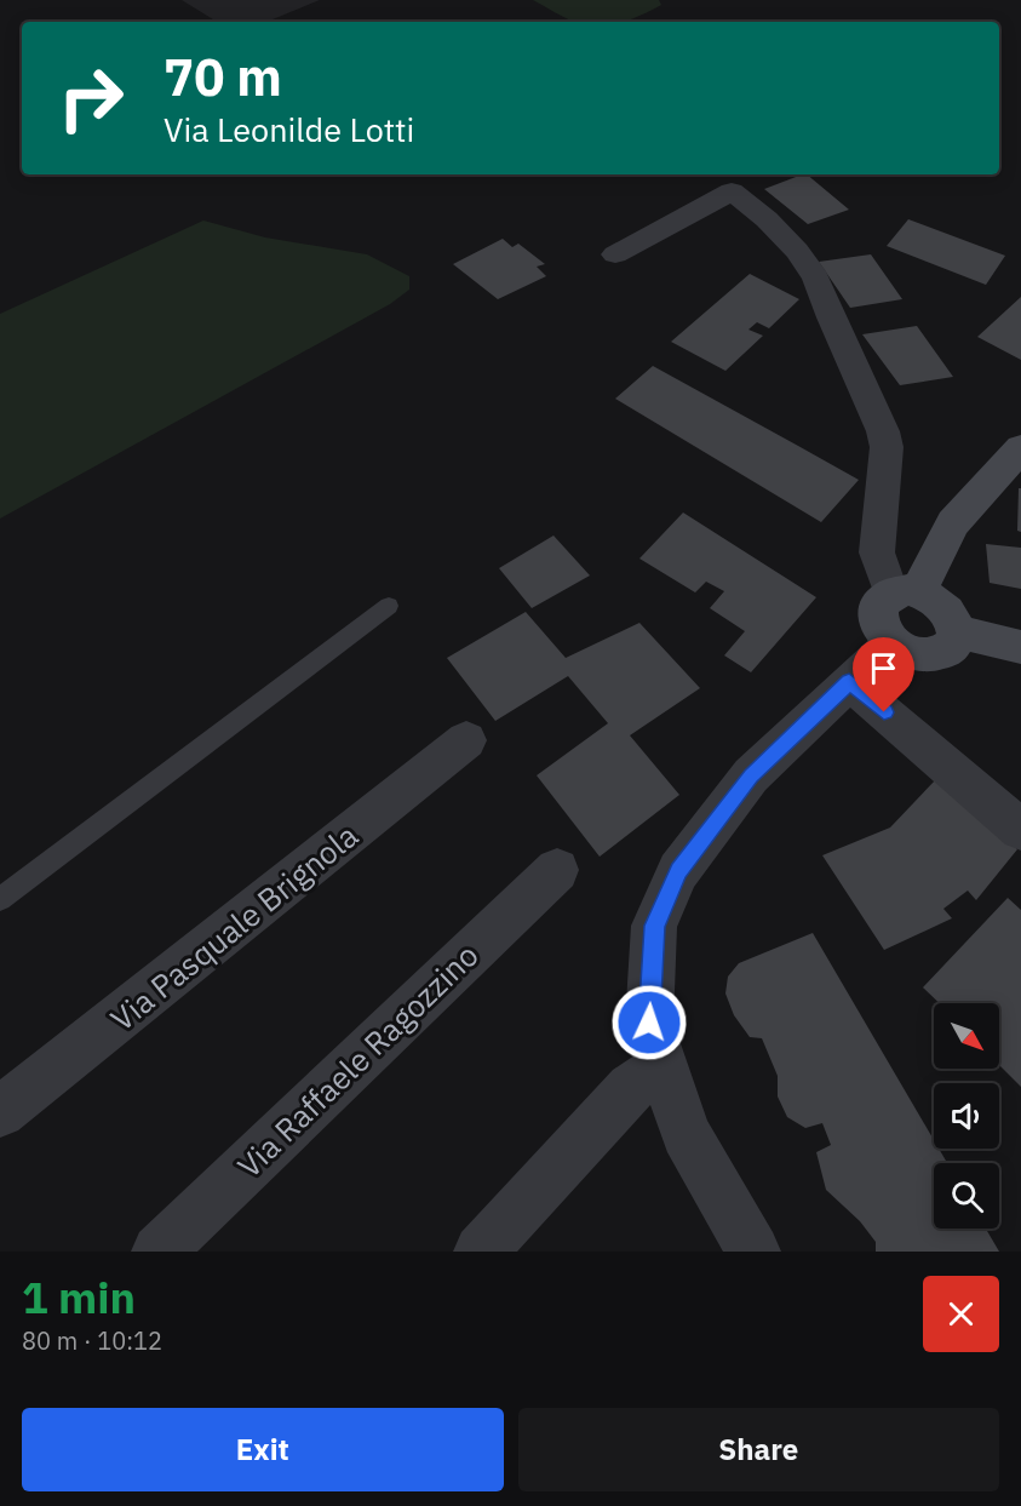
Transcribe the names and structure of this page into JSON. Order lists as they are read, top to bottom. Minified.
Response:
{"streets":{"street":["Via Pasquale Brignola","Via Raffaele Ragozzino"]},"north":"bottom right","page":{"turn":["70 m","Via Leonilde Lotti"],"heading":["1 min","80 m · 10:12"],"buttons":["Exit","Share"]}}
